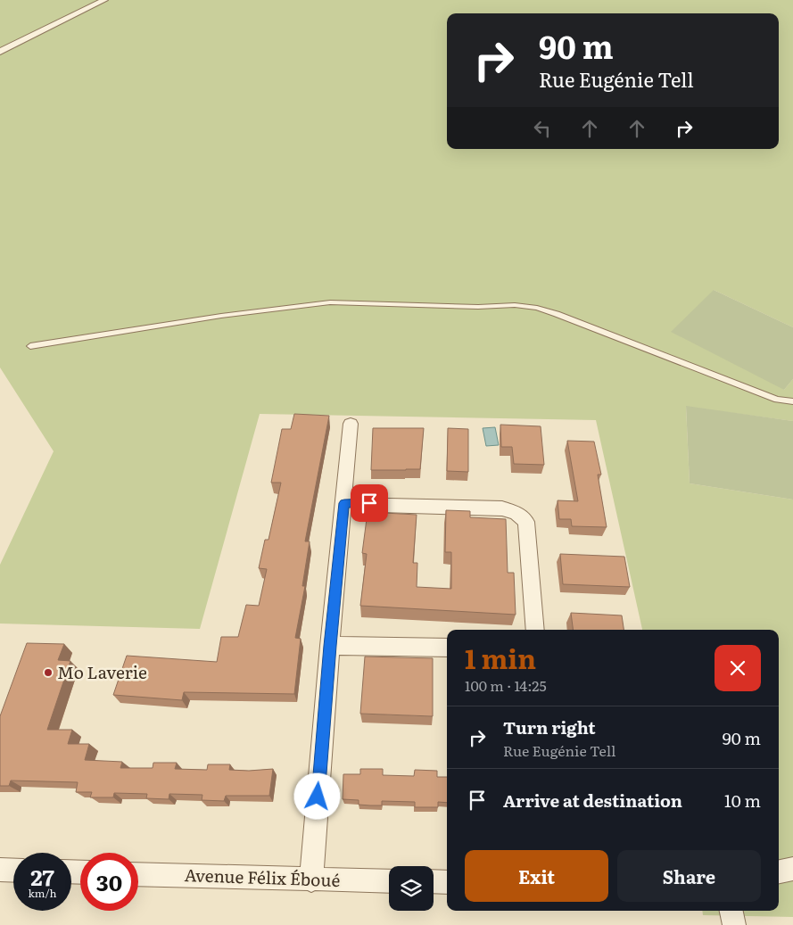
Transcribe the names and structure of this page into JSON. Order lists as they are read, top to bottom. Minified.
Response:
{"streets":{"street":["Avenue Félix Éboué"]},"places":["Mo Laverie"],"page":{"turn":["90 m","Rue Eugénie Tell"],"heading":["1 min","100 m · 14:25"],"list":[{"name":"Turn right","note":"Rue Eugénie Tell","value":"90 m"},{"name":"Arrive at destination","value":"10 m"}],"buttons":["Exit","Share"],"speed":"27 km/h","limit":"30"}}
